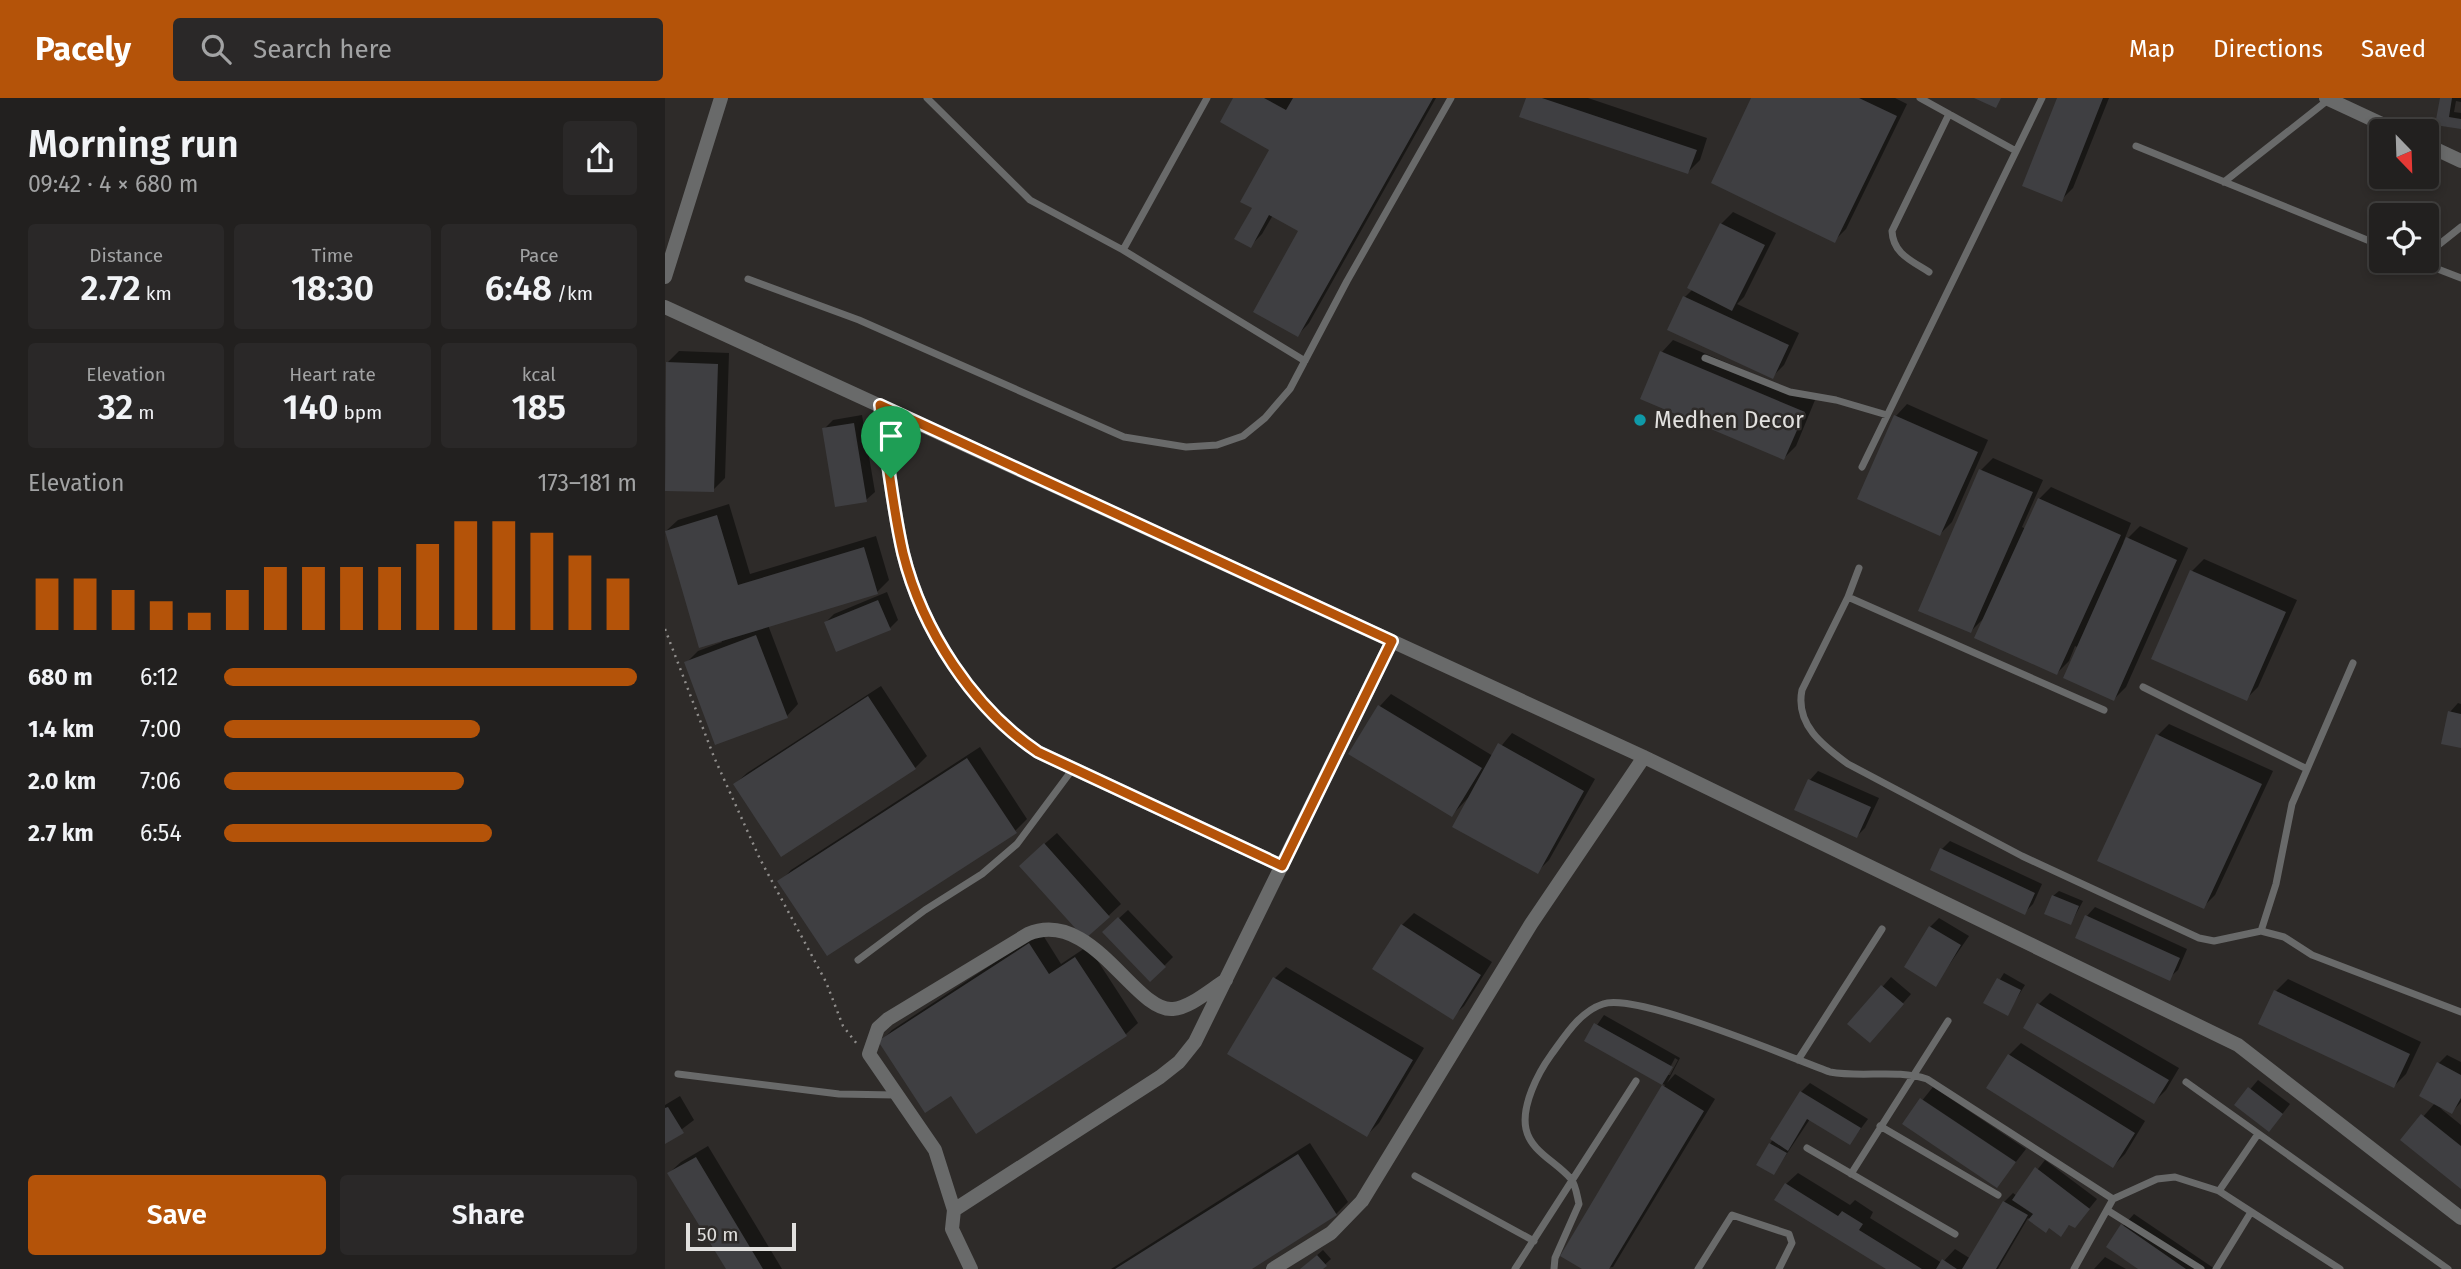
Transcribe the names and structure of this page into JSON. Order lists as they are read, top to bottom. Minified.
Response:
{"places":["Medhen Decor"],"scale_bar":"50 m","north":"bottom right","page":{"header":"Pacely","search":"Search here","nav":["Map","Directions","Saved"],"heading":["Morning run","09:42 · 4 × 680 m"],"stats":[["Distance","2.72 km"],["Time","18:30"],["Pace","6:48 /km"],["Elevation","32 m"],["Heart rate","140 bpm"],["kcal","185"]],"chart":["Elevation","173–181 m"],"list":[{"name":"680 m","note":"6:12"},{"name":"1.4 km","note":"7:00"},{"name":"2.0 km","note":"7:06"},{"name":"2.7 km","note":"6:54"}],"buttons":["Save","Share"],"scale":"50 m"}}
